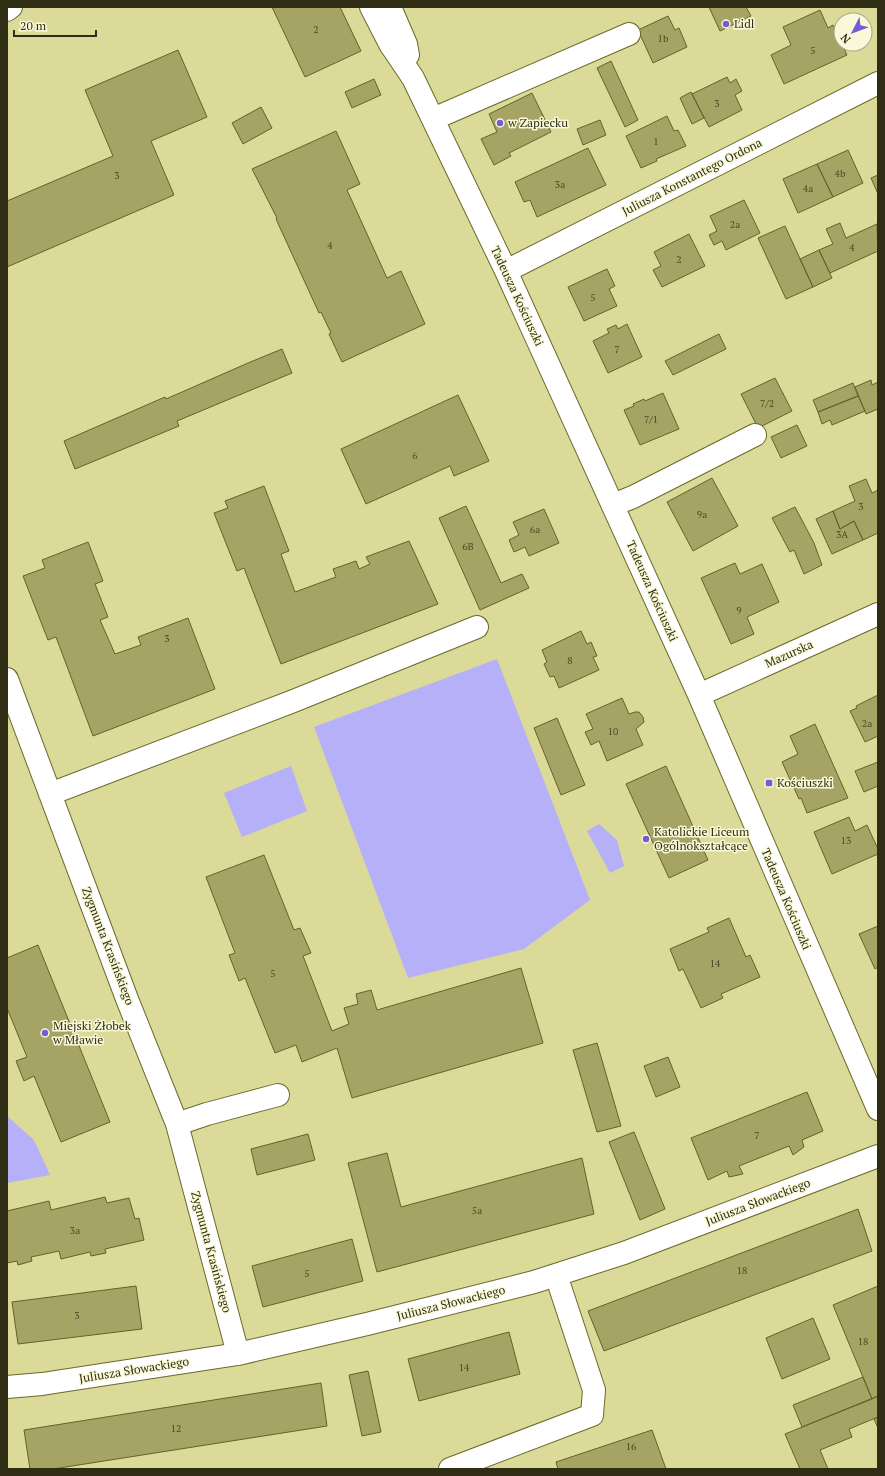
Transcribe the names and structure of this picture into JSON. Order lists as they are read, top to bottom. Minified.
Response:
{"streets":{"street":["Juliusza Konstantego Ordona","Tadeusza Kościuszki","Mazurska","Zygmunta Krasińskiego","Juliusza Słowackiego"]},"crossings":[["Juliusza Konstantego Ordona","Tadeusza Kościuszki"],["Tadeusza Kościuszki","Mazurska"],["Zygmunta Krasińskiego","Juliusza Słowackiego"]],"places":{"other":["Lidl","w Zapiecku","Katolickie Liceum Ogólnokształcące","Miejski Żłobek w Mławie"],"transit":["Kościuszki"]},"house_numbers":["2","1b","5","3","1","4b","3","3a","4a","2a","4","4","2","5","7","7/2","7/1","6","3","9a","6a","3A","6B","9","3","8","2a","10","13","14","5","7","5a","3a","18","5","3","18","14","12","16"],"scale_bar":"20 m","north":"bottom left"}
